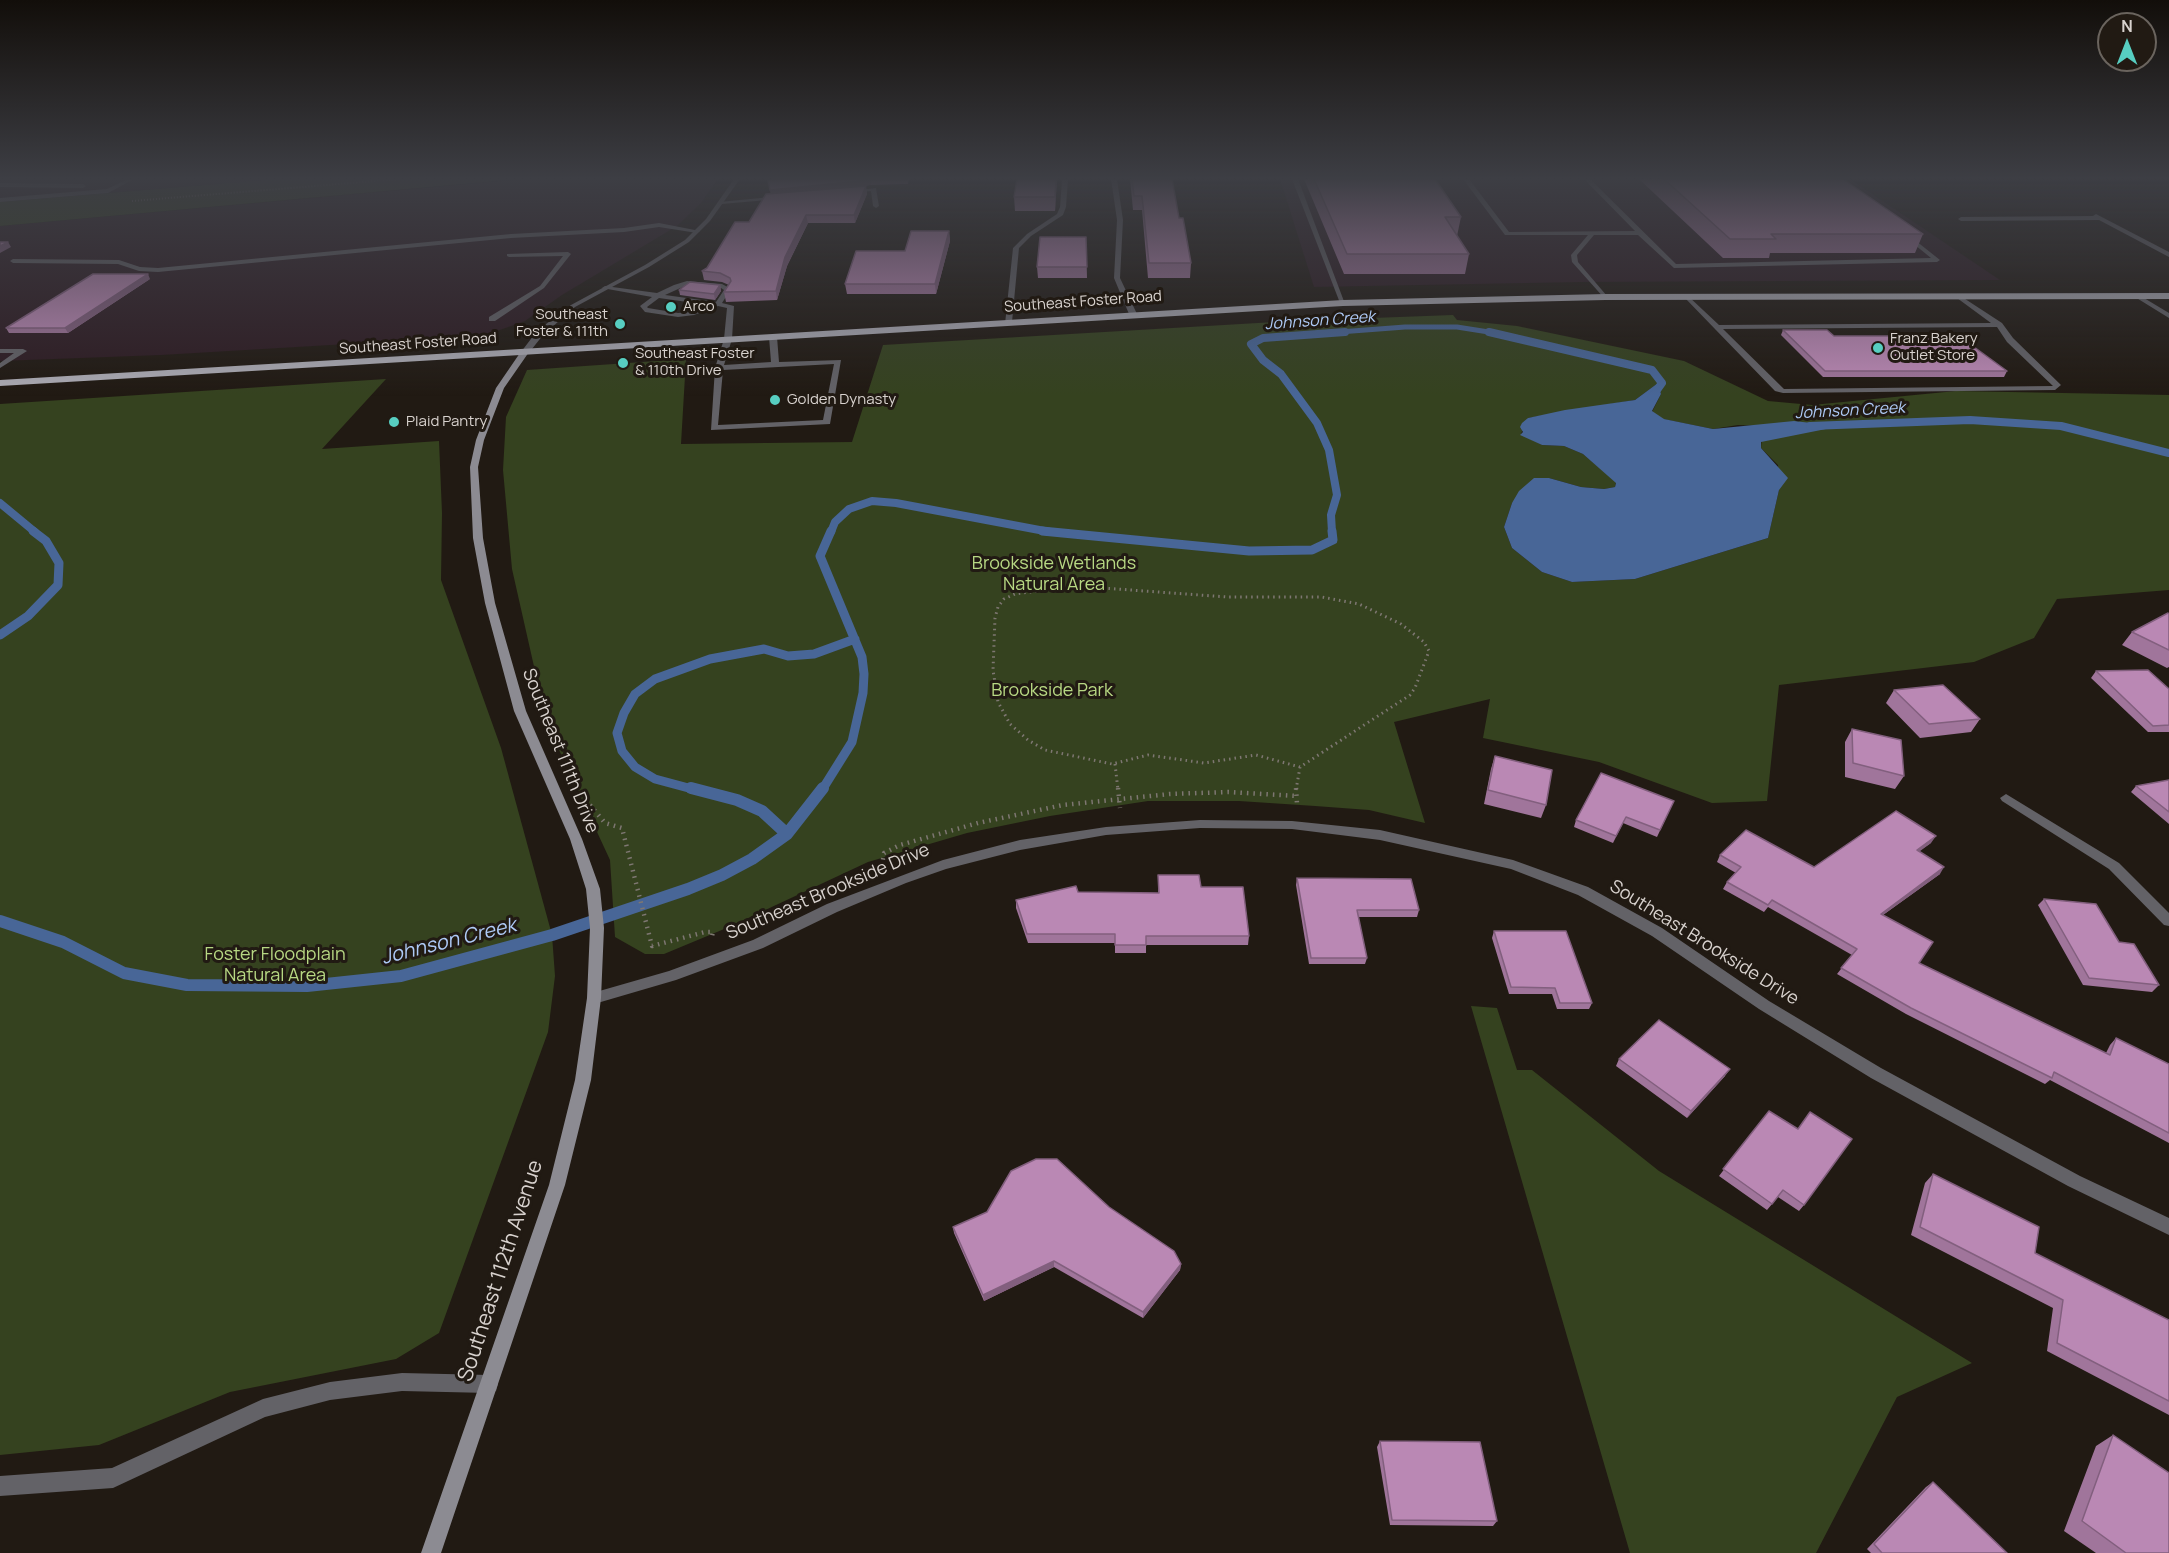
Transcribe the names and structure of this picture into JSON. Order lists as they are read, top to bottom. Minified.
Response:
{"streets":{"main road":["Southeast Foster Road","Southeast 111th Drive","Southeast 112th Avenue"],"street":["Southeast Brookside Drive"]},"crossings":[["Southeast Foster Road","Southeast 111th Drive"],["Southeast 111th Drive","Southeast Brookside Drive"],["Southeast 111th Drive","Southeast 112th Avenue"],["Southeast Brookside Drive","Southeast 112th Avenue"]],"water":["Johnson Creek"],"parks":["Brookside Wetlands Natural Area","Brookside Park","Foster Floodplain Natural Area"],"places":["Arco","Southeast Foster & 111th","Franz Bakery Outlet Store","Southeast Foster & 110th Drive","Golden Dynasty","Plaid Pantry"],"north":"top"}
